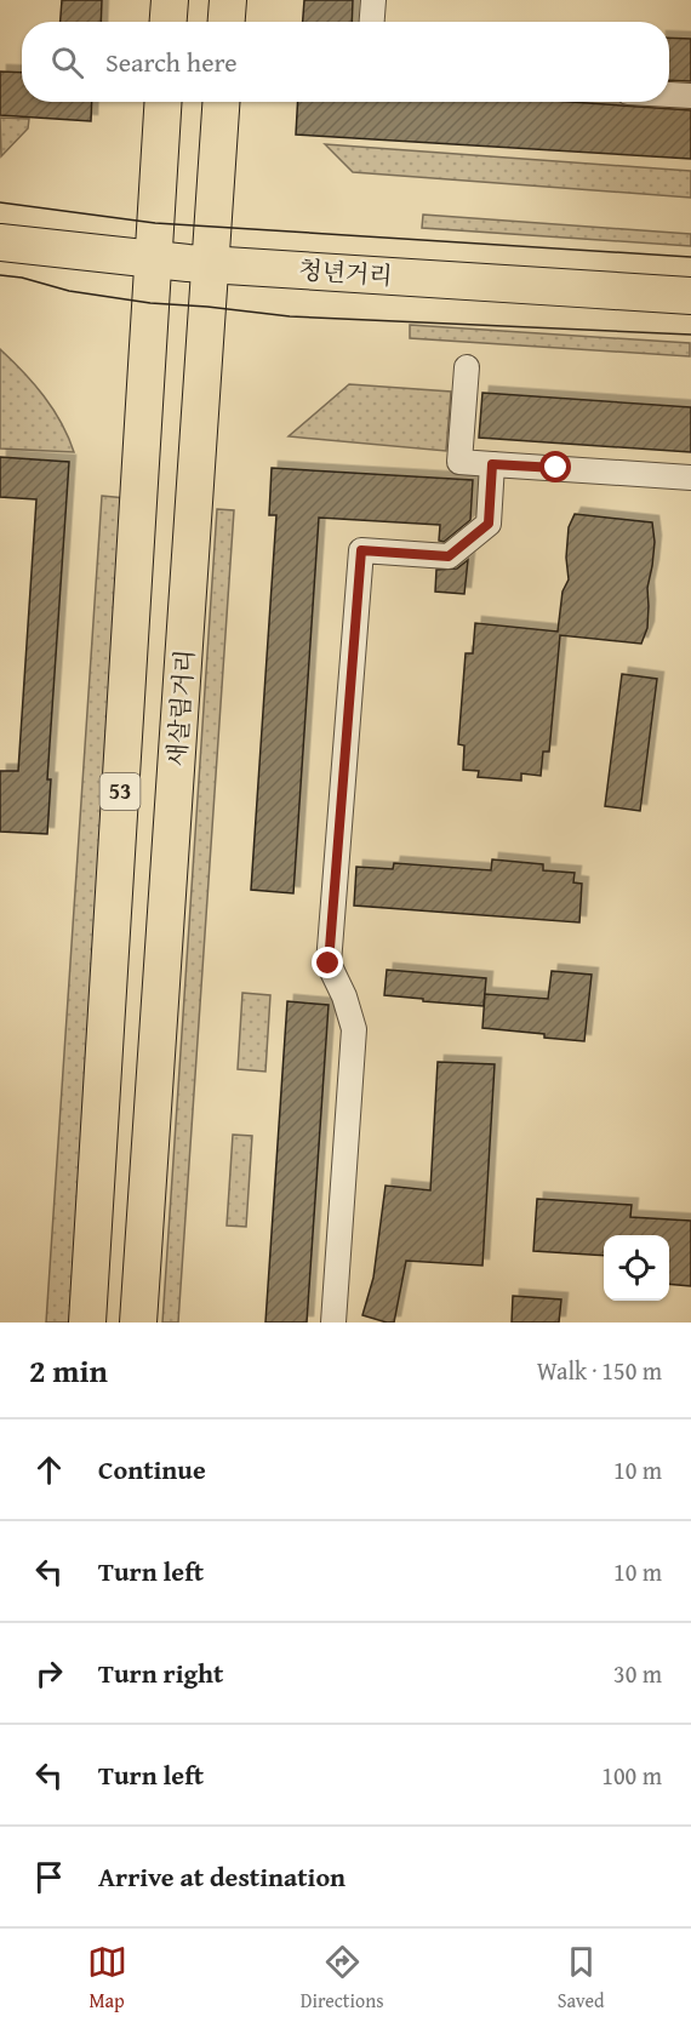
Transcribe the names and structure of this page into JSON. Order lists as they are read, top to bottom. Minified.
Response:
{"streets":{"main road":["청년거리","새살림거리","53"]},"crossings":[["청년거리","새살림거리"],["청년거리","53"]],"page":{"search":"Search here","heading":["2 min","Walk · 150 m"],"list":[["Continue","10 m"],["Turn left","10 m"],["Turn right","30 m"],["Turn left","100 m"],"Arrive at destination"],"nav":["Map","Directions","Saved"]}}
